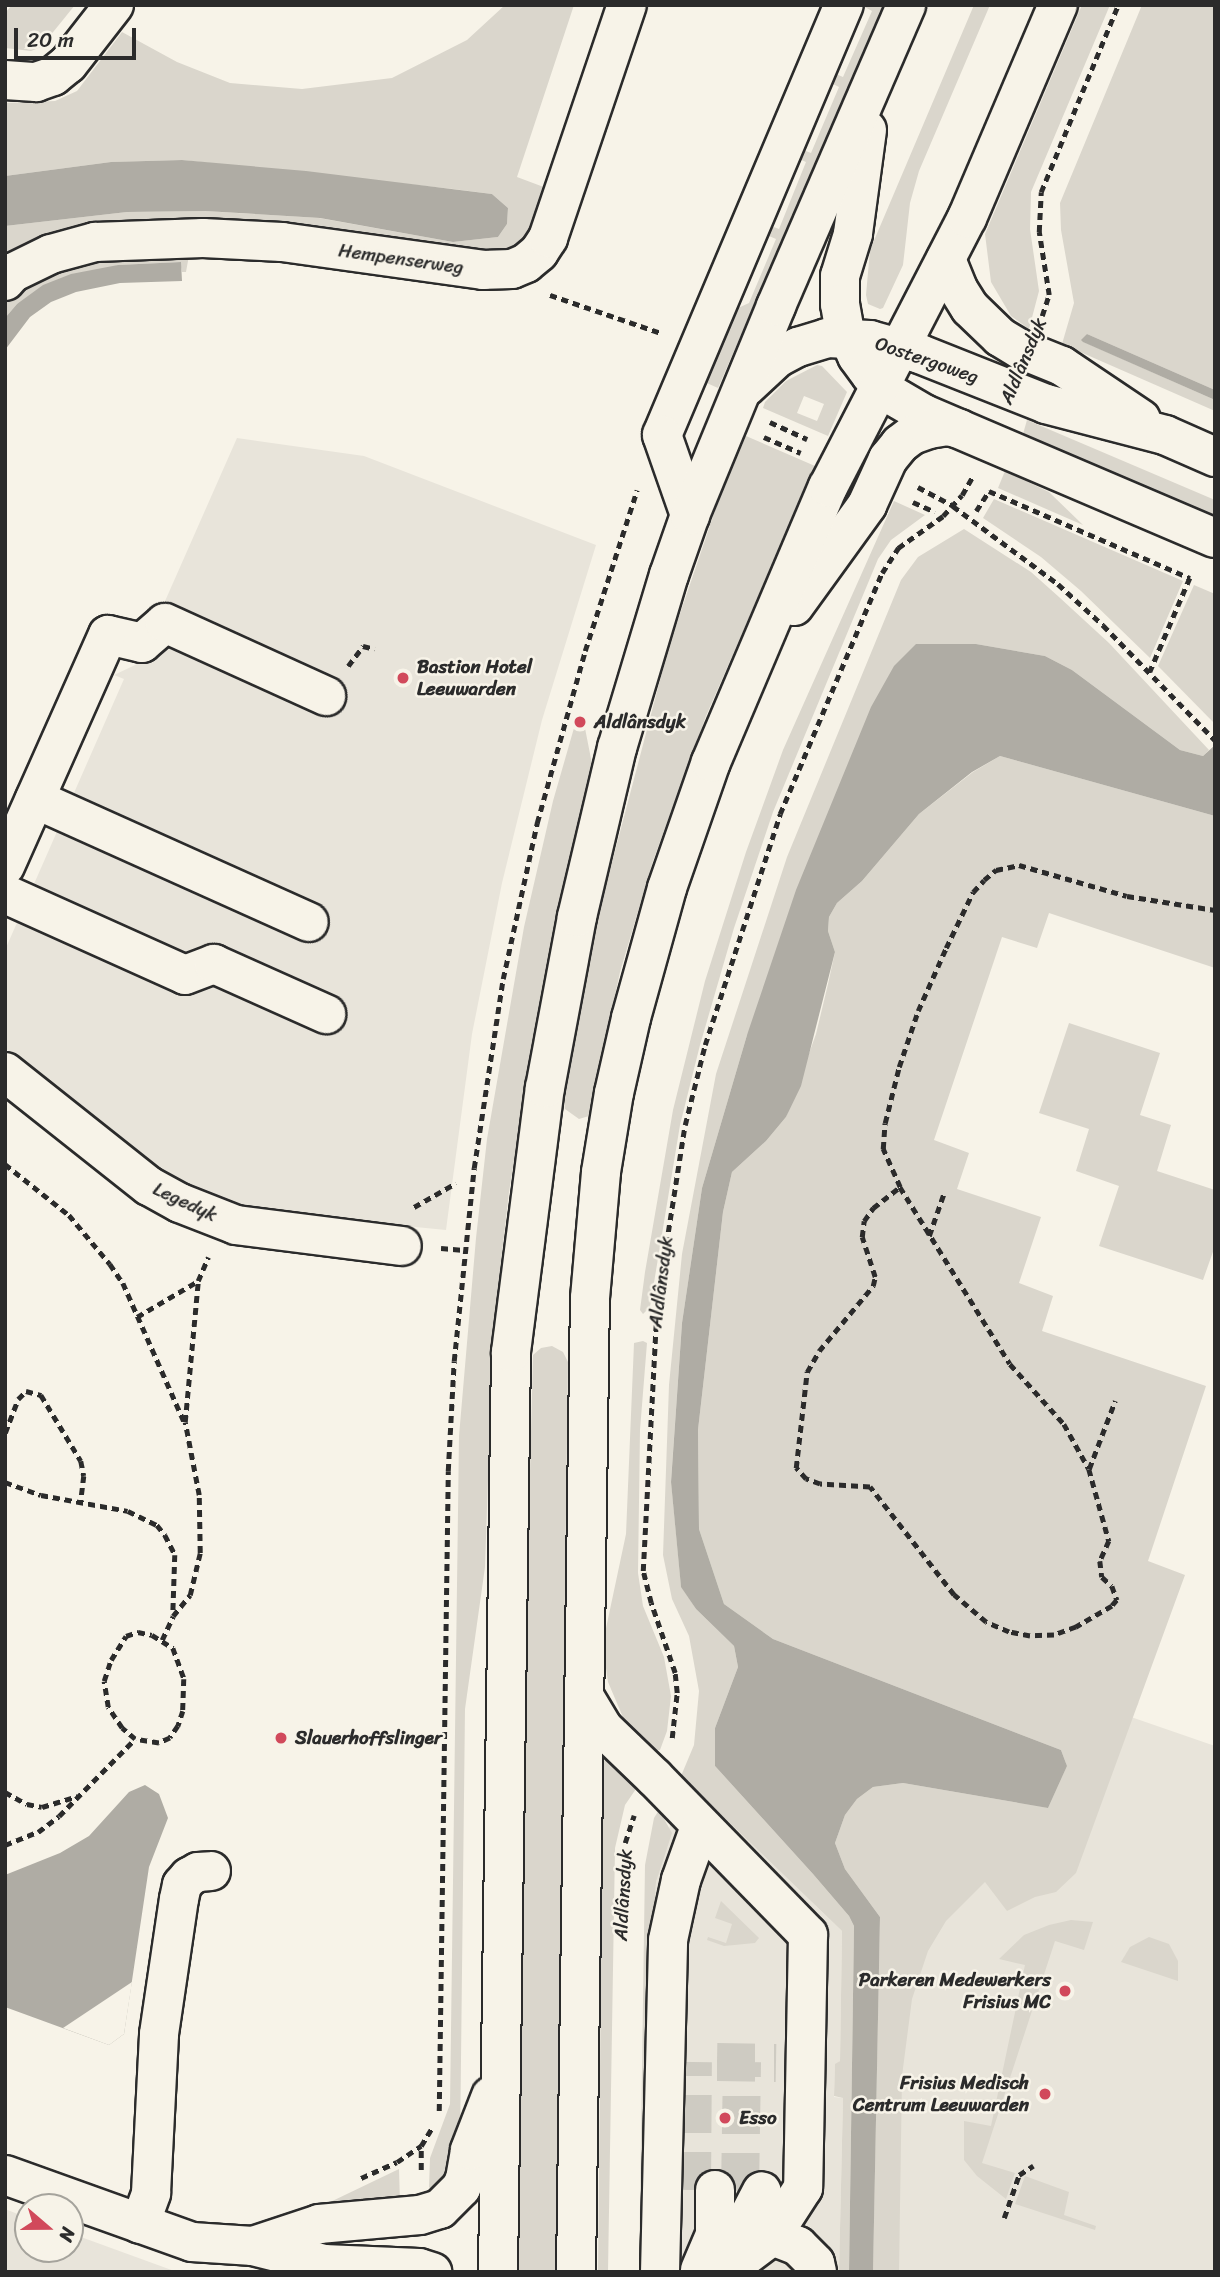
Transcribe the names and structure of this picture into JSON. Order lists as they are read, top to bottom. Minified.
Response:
{"streets":{"main road":["Hempenserweg","Oostergoweg","Legedyk"],"path":["Aldlânsdyk"]},"crossings":[["Oostergoweg","Aldlânsdyk"]],"places":["Bastion Hotel Leeuwarden","Aldlânsdyk","Slauerhoffslinger","Parkeren Medewerkers Frisius MC","Frisius Medisch Centrum Leeuwarden","Esso"],"scale_bar":"20 m","north":"right"}
